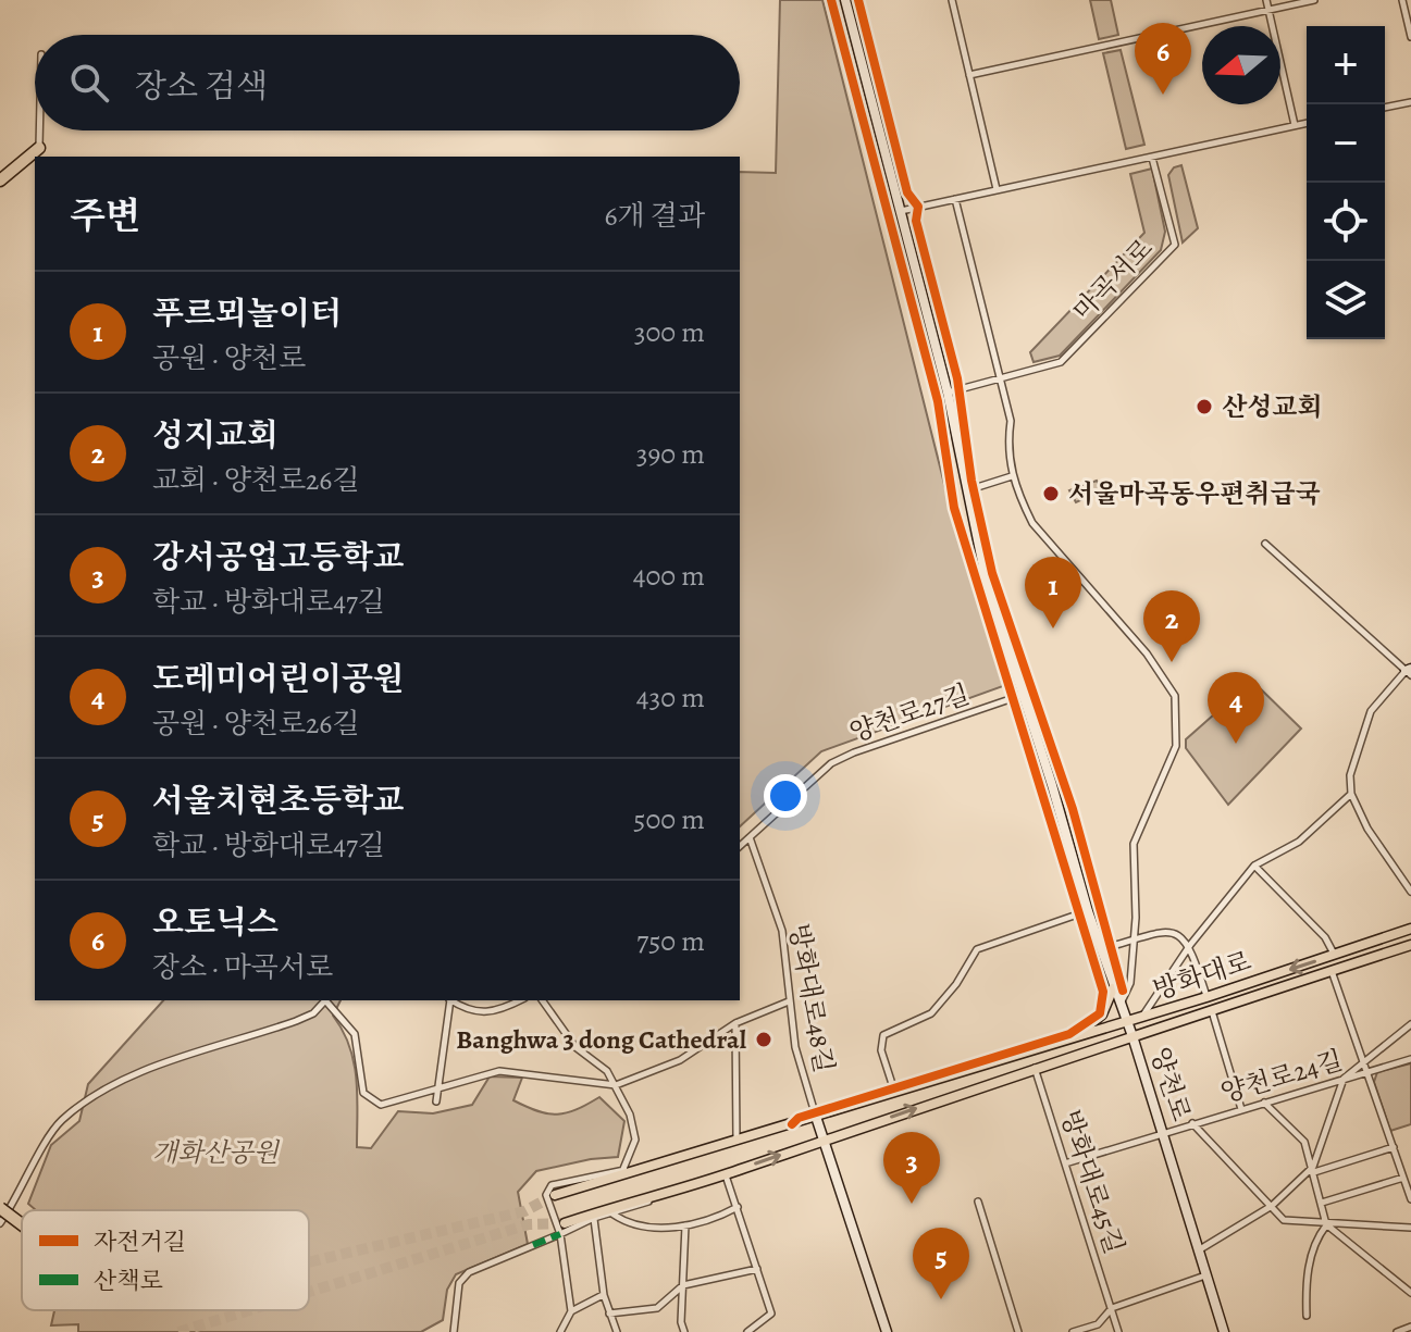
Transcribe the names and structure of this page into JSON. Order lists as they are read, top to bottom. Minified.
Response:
{"streets":{"main road":["방화대로","양천로"],"street":["마곡서로","양천로27길","방화대로48길","양천로24길","방화대로45길"]},"crossings":[["마곡서로","양천로"],["양천로27길","방화대로48길"],["양천로27길","양천로"],["방화대로","방화대로48길"],["방화대로","양천로"],["방화대로","방화대로45길"],["양천로24길","양천로"],["양천로24길","방화대로45길"]],"parks":["개화산공원"],"places":["산성교회","서울마곡동우편취급국","Banghwa 3 dong Cathedral"],"legend":["자전거길","산책로"],"north":"left","page":{"pins":["6","1","2","4","3","5"],"map_buttons":["+","−"],"search":"장소 검색","heading":["주변","6개 결과"],"list":[{"mark":"1","name":"푸르뫼놀이터","note":"공원 · 양천로","value":"300 m"},{"mark":"2","name":"성지교회","note":"교회 · 양천로26길","value":"390 m"},{"mark":"3","name":"강서공업고등학교","note":"학교 · 방화대로47길","value":"400 m"},{"mark":"4","name":"도레미어린이공원","note":"공원 · 양천로26길","value":"430 m"},{"mark":"5","name":"서울치현초등학교","note":"학교 · 방화대로47길","value":"500 m"},{"mark":"6","name":"오토닉스","note":"장소 · 마곡서로","value":"750 m"}]}}
